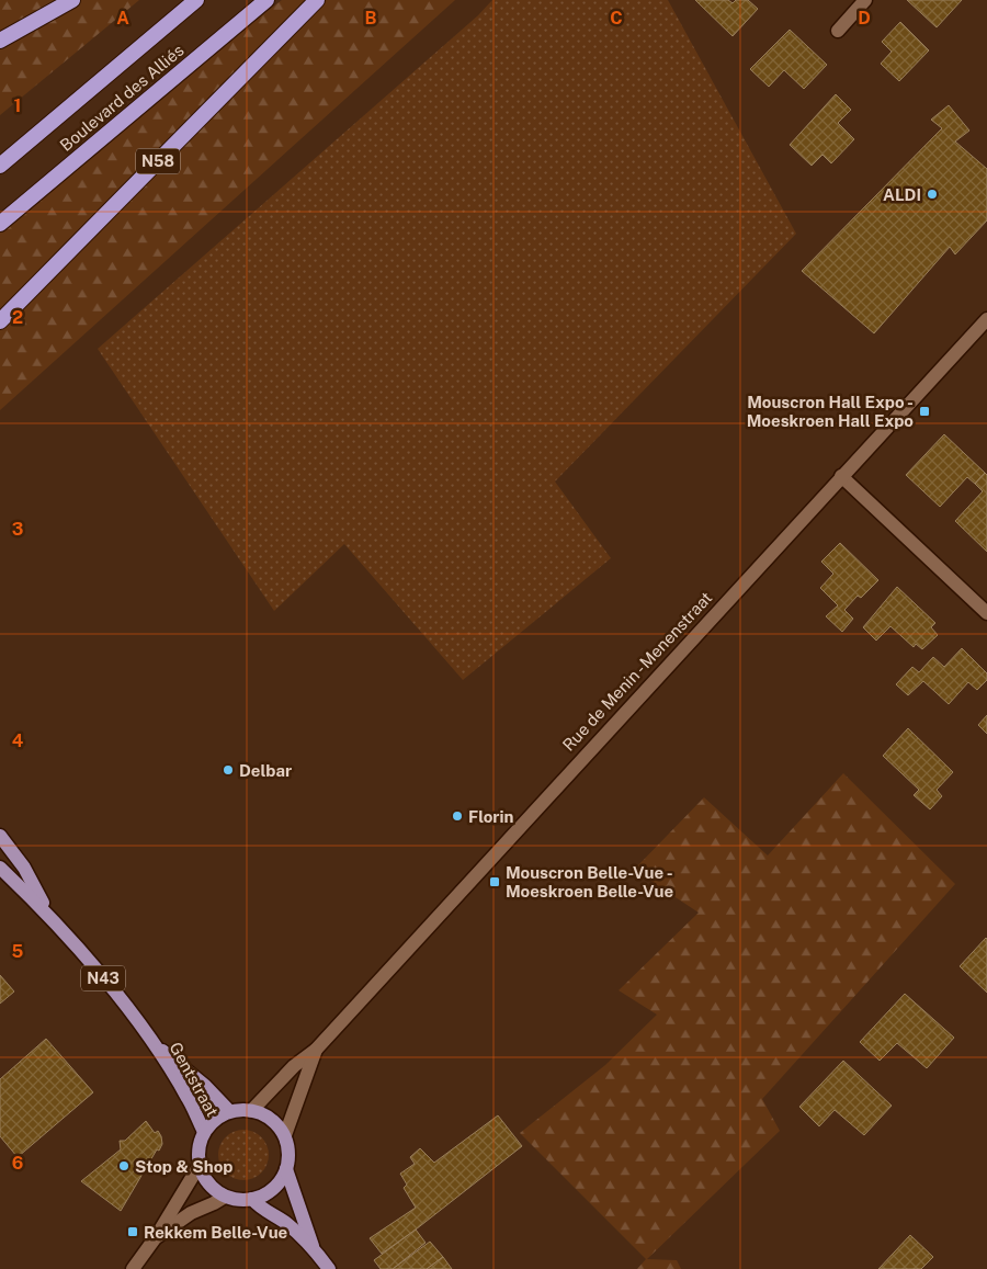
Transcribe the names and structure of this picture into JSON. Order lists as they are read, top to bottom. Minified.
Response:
{"streets":{"highway":["Boulevard des Alliés","N58"],"main road":["N43","Gentstraat"],"street":["Rue de Menin - Menenstraat"]},"crossings":[["Rue de Menin - Menenstraat","N43"],["Rue de Menin - Menenstraat","Gentstraat"],["N43","Gentstraat"]],"places":{"other":["ALDI","Delbar","Florin","Stop & Shop"],"transit":["Mouscron Hall Expo - Moeskroen Hall Expo","Mouscron Belle-Vue - Moeskroen Belle-Vue","Rekkem Belle-Vue"]},"grid":{"columns":["A","B","C","D"],"rows":["1","2","3","4","5","6"]}}
